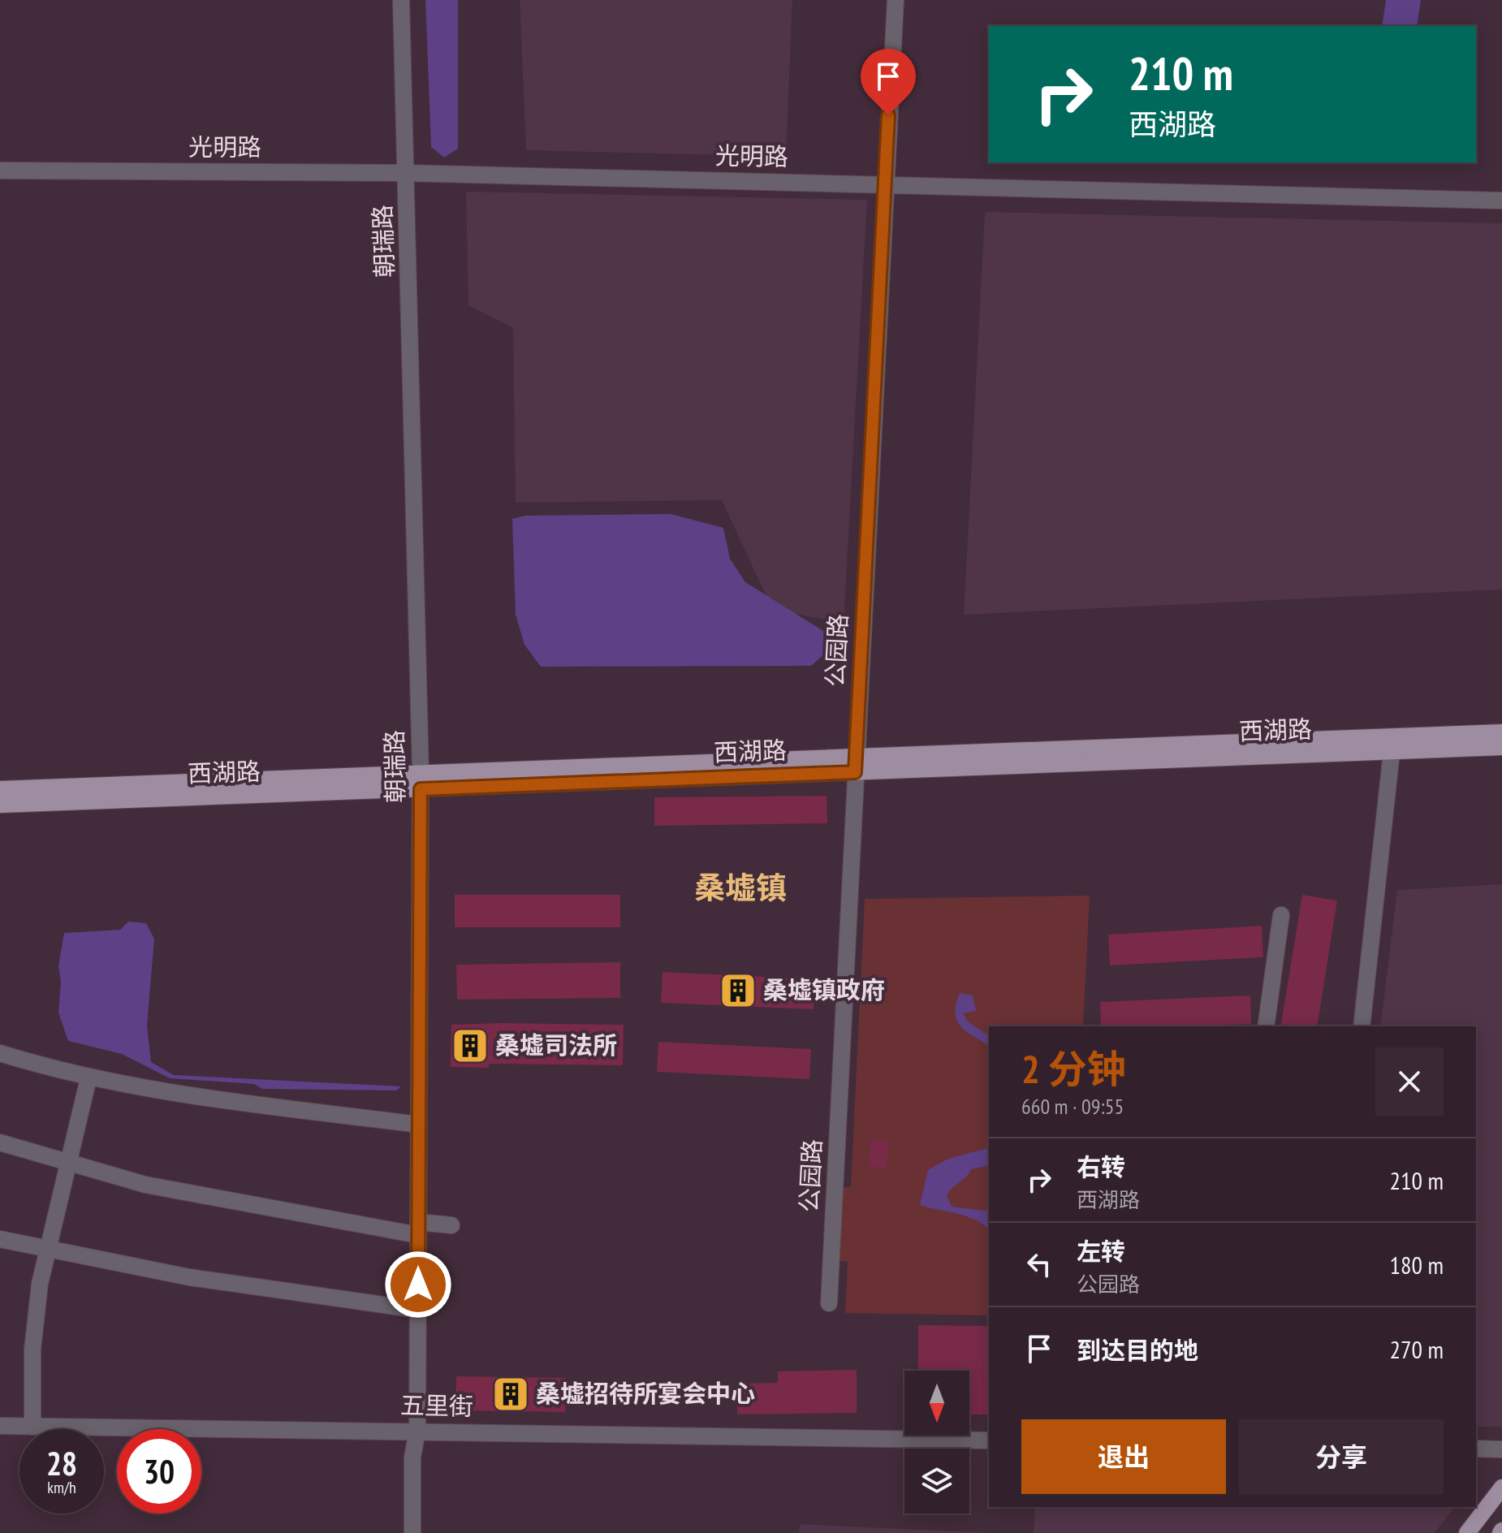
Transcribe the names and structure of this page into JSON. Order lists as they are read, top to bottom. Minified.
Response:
{"streets":{"main road":["西湖路"],"street":["光明路","朝瑞路","公园路","五里街"]},"crossings":[["光明路","朝瑞路"],["光明路","公园路"],["朝瑞路","西湖路"],["朝瑞路","五里街"],["公园路","西湖路"]],"districts":["桑墟镇"],"places":{"building":["桑墟镇政府","桑墟司法所","桑墟招待所宴会中心"]},"north":"bottom","page":{"turn":["210 m","西湖路"],"heading":["2 分钟","660 m · 09:55"],"list":[{"name":"右转","note":"西湖路","value":"210 m"},{"name":"左转","note":"公园路","value":"180 m"},{"name":"到达目的地","value":"270 m"}],"buttons":["退出","分享"],"speed":"28 km/h","limit":"30"}}
